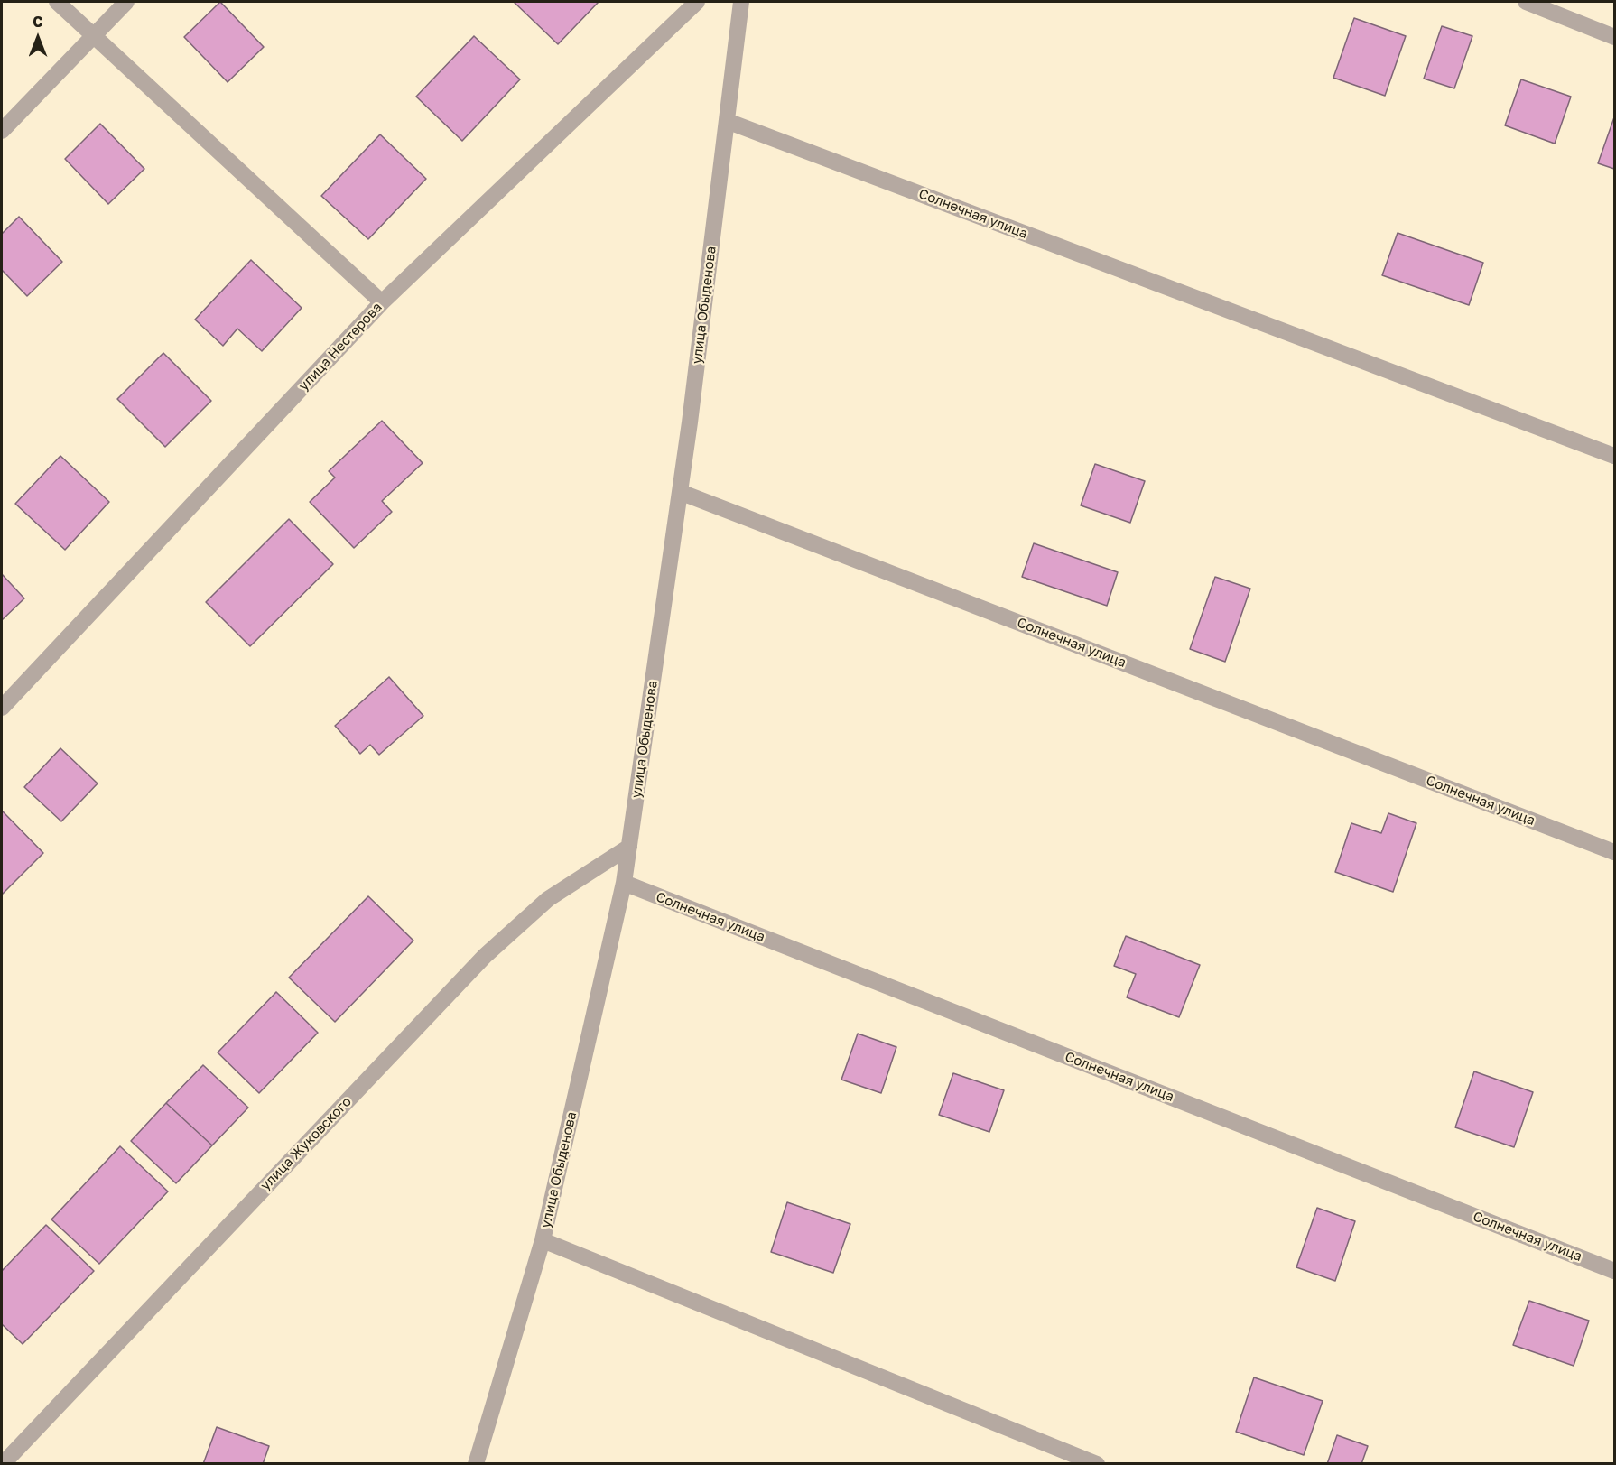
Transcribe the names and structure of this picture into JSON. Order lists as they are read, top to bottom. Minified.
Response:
{"streets":{"street":["Солнечная улица","улица Обыденова","улица Нестерова","улица Жуковского"]},"crossings":[["Солнечная улица","улица Обыденова"],["улица Обыденова","улица Жуковского"]],"north":"top"}
